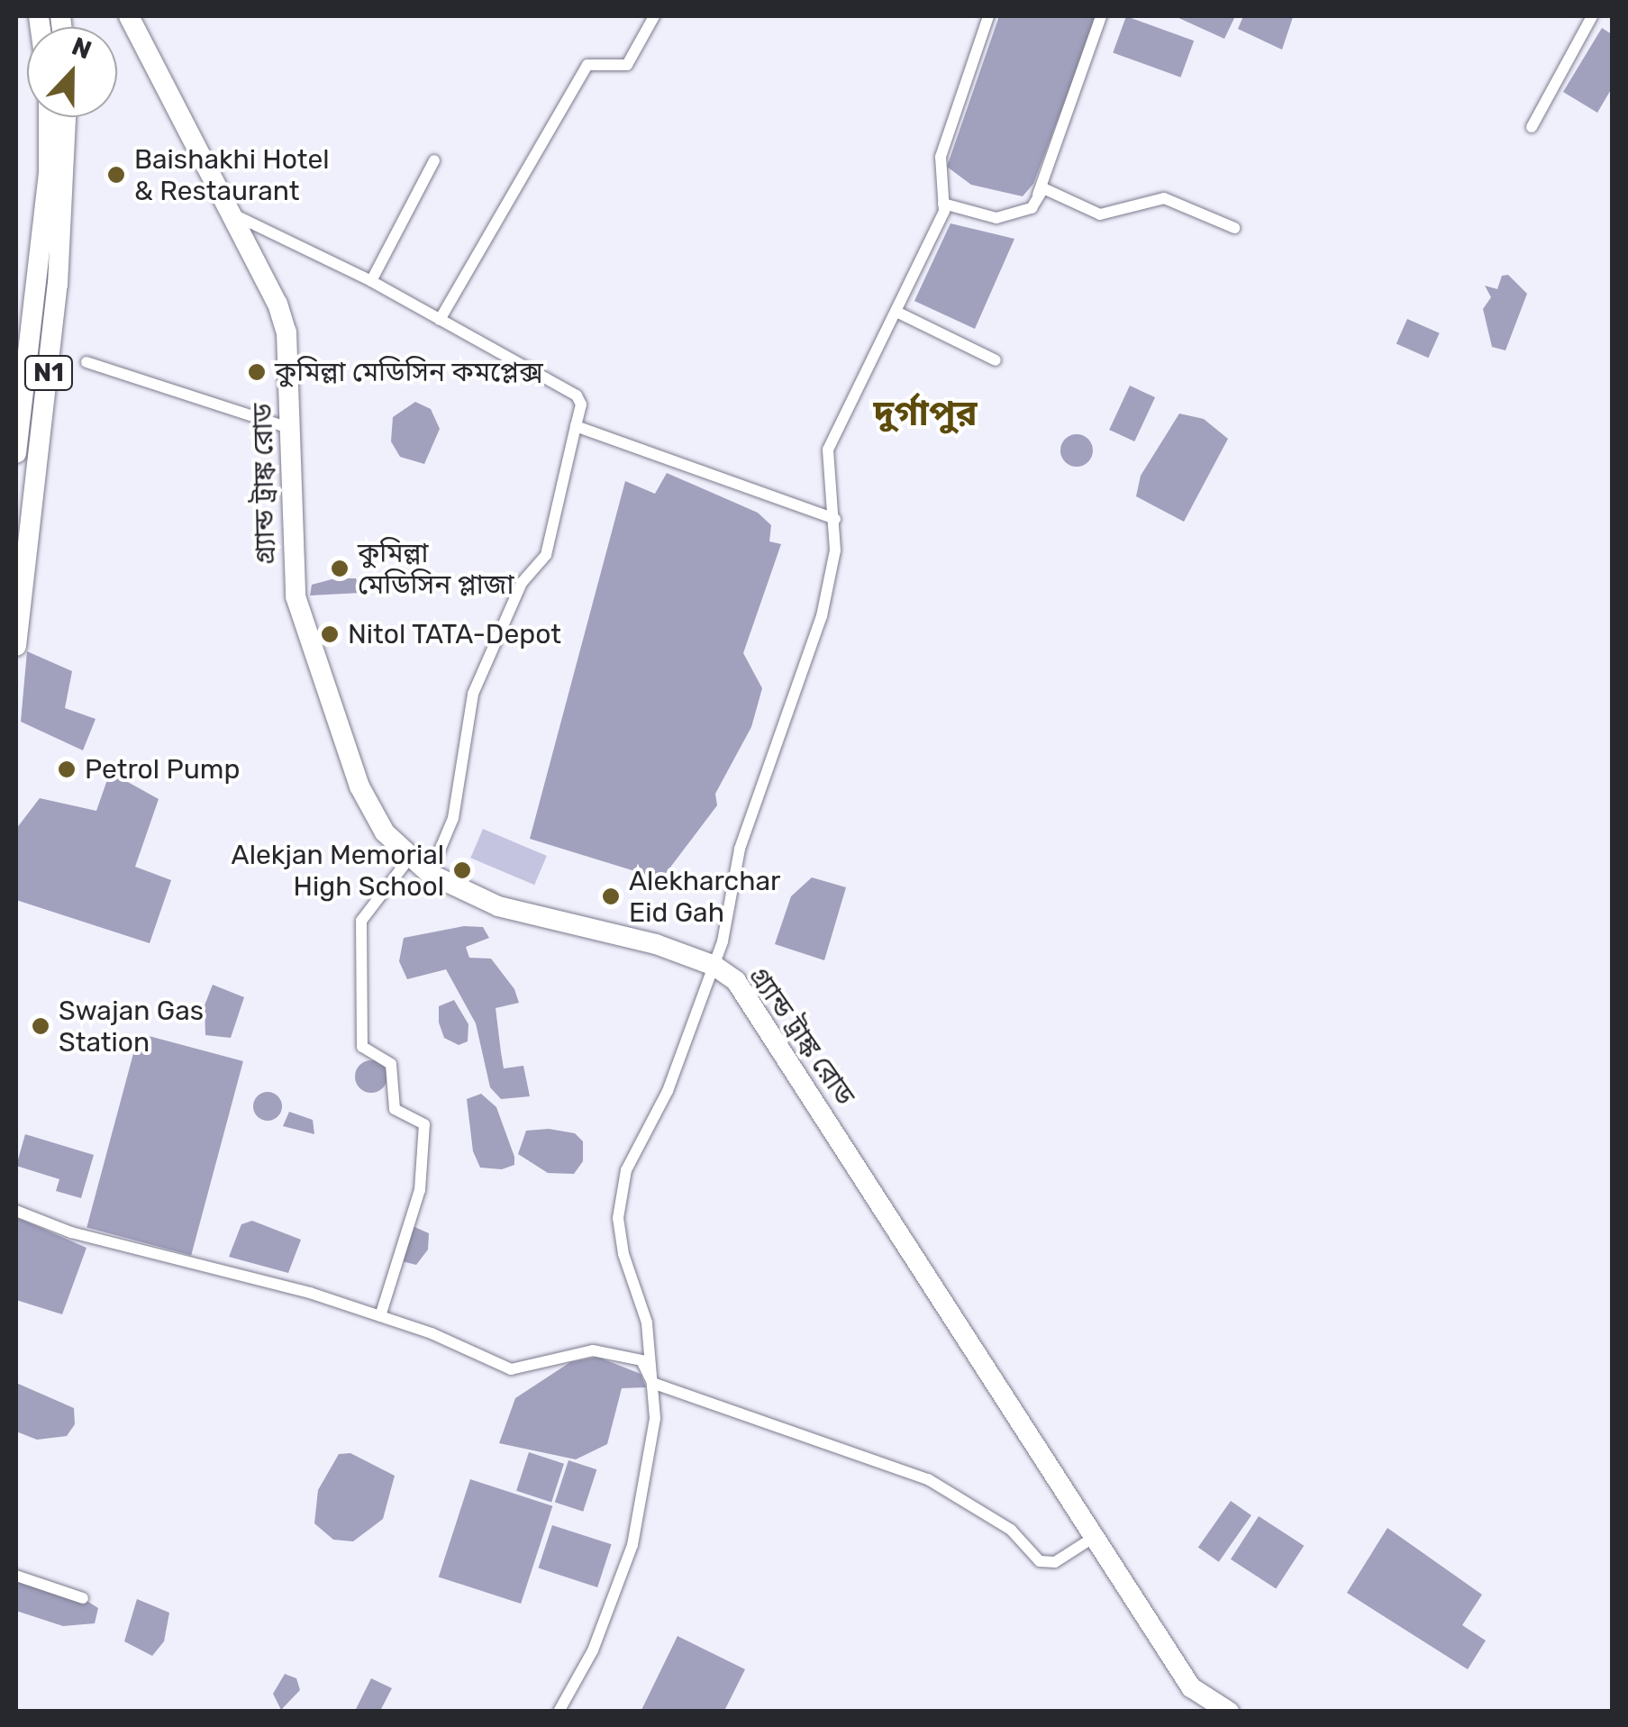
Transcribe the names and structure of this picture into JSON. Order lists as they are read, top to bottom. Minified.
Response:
{"streets":{"highway":["N1","গ্র্যান্ড ট্রাঙ্ক রোড"]},"districts":["দুর্গাপুর"],"places":["Baishakhi Hotel & Restaurant","কুমিল্লা মেডিসিন কমপ্লেক্স","কুমিল্লা মেডিসিন প্লাজা","Nitol TATA-Depot","Petrol Pump","Alekjan Memorial High School","Alekharchar Eid Gah","Swajan Gas Station"],"north":"top"}
